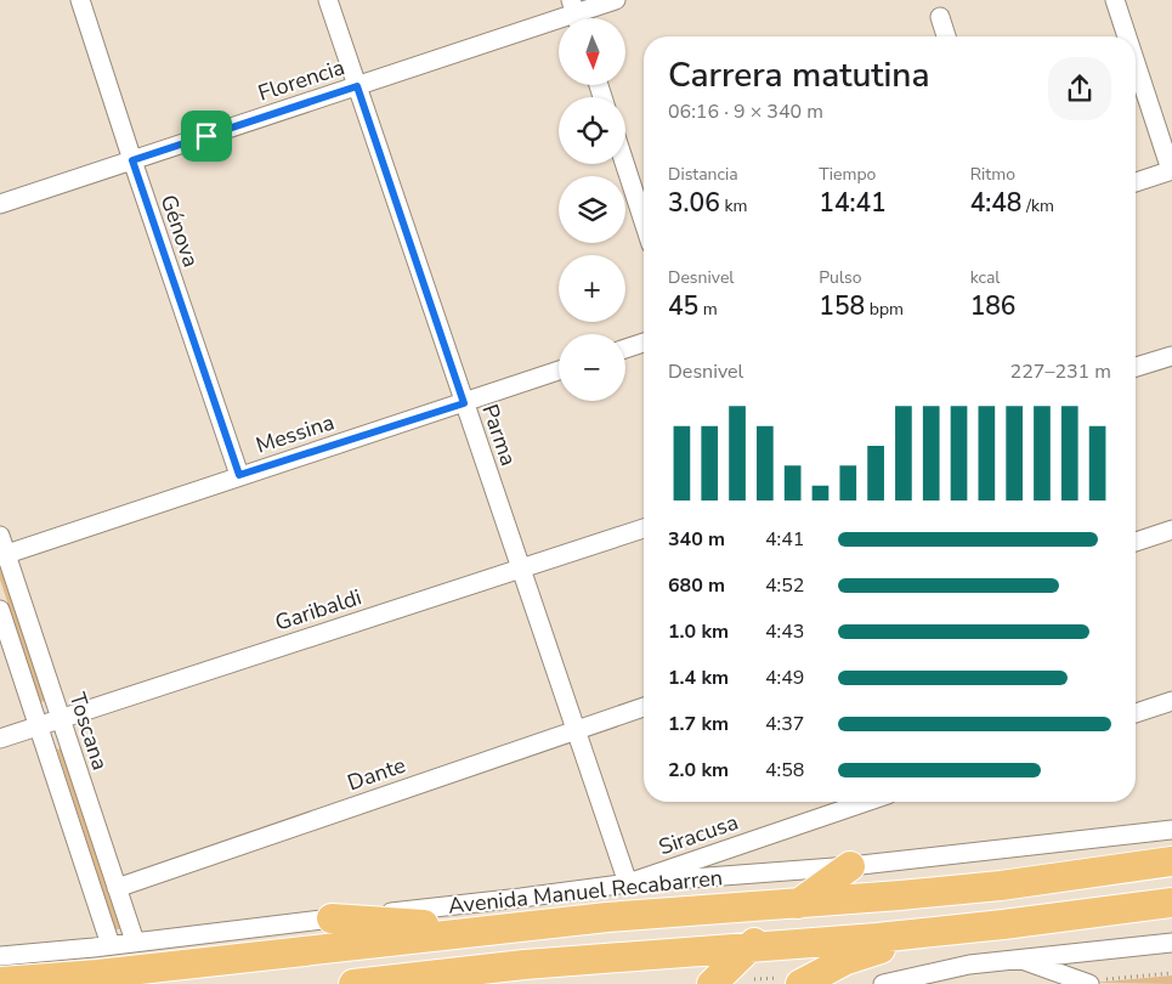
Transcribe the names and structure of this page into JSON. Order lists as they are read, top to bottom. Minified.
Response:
{"streets":{"main road":["Avenida Manuel Recabarren"],"street":["Florencia","Génova","Messina","Parma","Garibaldi","Toscana","Dante","Siracusa"]},"crossings":[["Florencia","Génova"],["Florencia","Parma"],["Génova","Messina"],["Messina","Parma"],["Messina","Toscana"],["Parma","Garibaldi"],["Parma","Dante"],["Parma","Siracusa"],["Parma","Avenida Manuel Recabarren"],["Garibaldi","Toscana"],["Toscana","Dante"],["Toscana","Avenida Manuel Recabarren"],["Siracusa","Avenida Manuel Recabarren"]],"north":"bottom","page":{"map_buttons":["+","−"],"heading":["Carrera matutina","06:16 · 9 × 340 m"],"stats":[["Distancia","3.06 km"],["Tiempo","14:41"],["Ritmo","4:48 /km"],["Desnivel","45 m"],["Pulso","158 bpm"],["kcal","186"]],"chart":["Desnivel","227–231 m"],"list":[{"name":"340 m","note":"4:41"},{"name":"680 m","note":"4:52"},{"name":"1.0 km","note":"4:43"},{"name":"1.4 km","note":"4:49"},{"name":"1.7 km","note":"4:37"},{"name":"2.0 km","note":"4:58"}]}}
